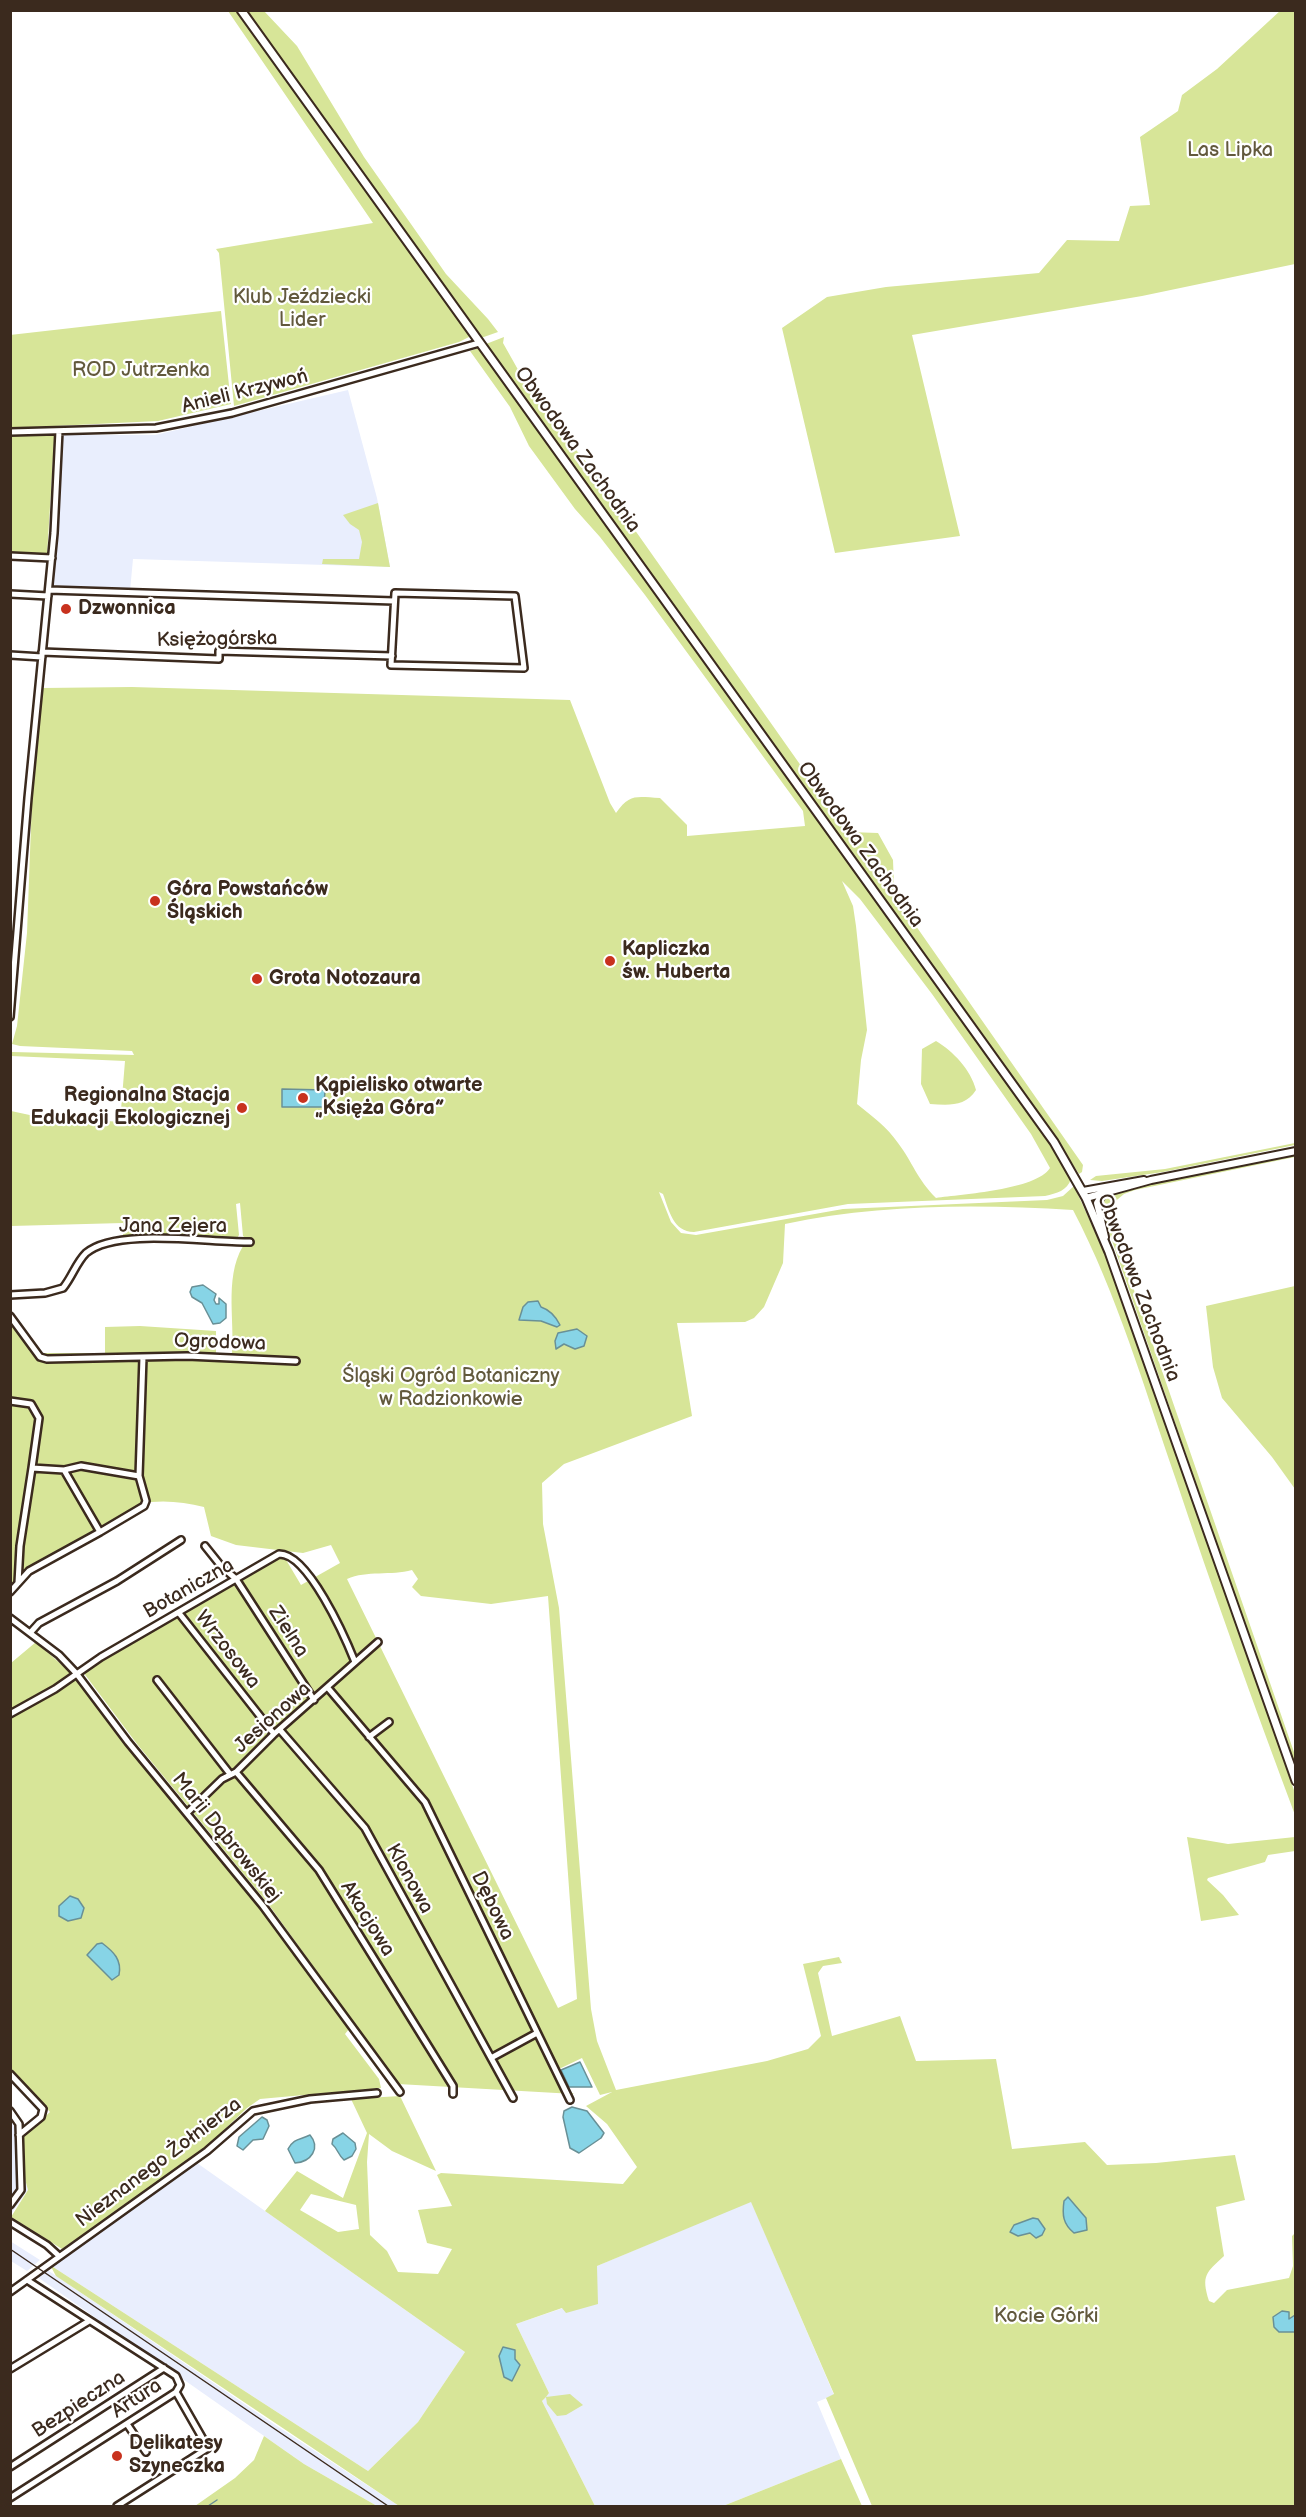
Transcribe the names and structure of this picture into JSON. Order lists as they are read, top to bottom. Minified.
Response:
{"streets":{"main road":["Obwodowa Zachodnia"],"street":["Anieli Krzywoń","Księżogórska","Jana Zejera","Ogrodowa","Botaniczna","Zielna","Wrzosowa","Jesionowa","Marii Dąbrowskiej","Klonowa","Dębowa","Akacjowa","Nieznanego Żołnierza","Artura","Bezpieczna"]},"crossings":[["Anieli Krzywoń","Obwodowa Zachodnia"],["Botaniczna","Zielna"],["Botaniczna","Wrzosowa"],["Botaniczna","Jesionowa"],["Botaniczna","Marii Dąbrowskiej"],["Zielna","Jesionowa"],["Wrzosowa","Jesionowa"],["Jesionowa","Marii Dąbrowskiej"],["Jesionowa","Klonowa"],["Jesionowa","Dębowa"],["Jesionowa","Akacjowa"],["Nieznanego Żołnierza","Artura"],["Artura","Bezpieczna"]],"parks":["Las Lipka","Klub Jeździecki Lider","ROD Jutrzenka","Śląski Ogród Botaniczny w Radzionkowie","Kocie Górki"],"places":["Dzwonnica","Góra Powstańców Śląskich","Kapliczka św. Huberta","Grota Notozaura","Kąpielisko otwarte „Księża Góra”","Regionalna Stacja Edukacji Ekologicznej","Delikatesy Szyneczka"]}
